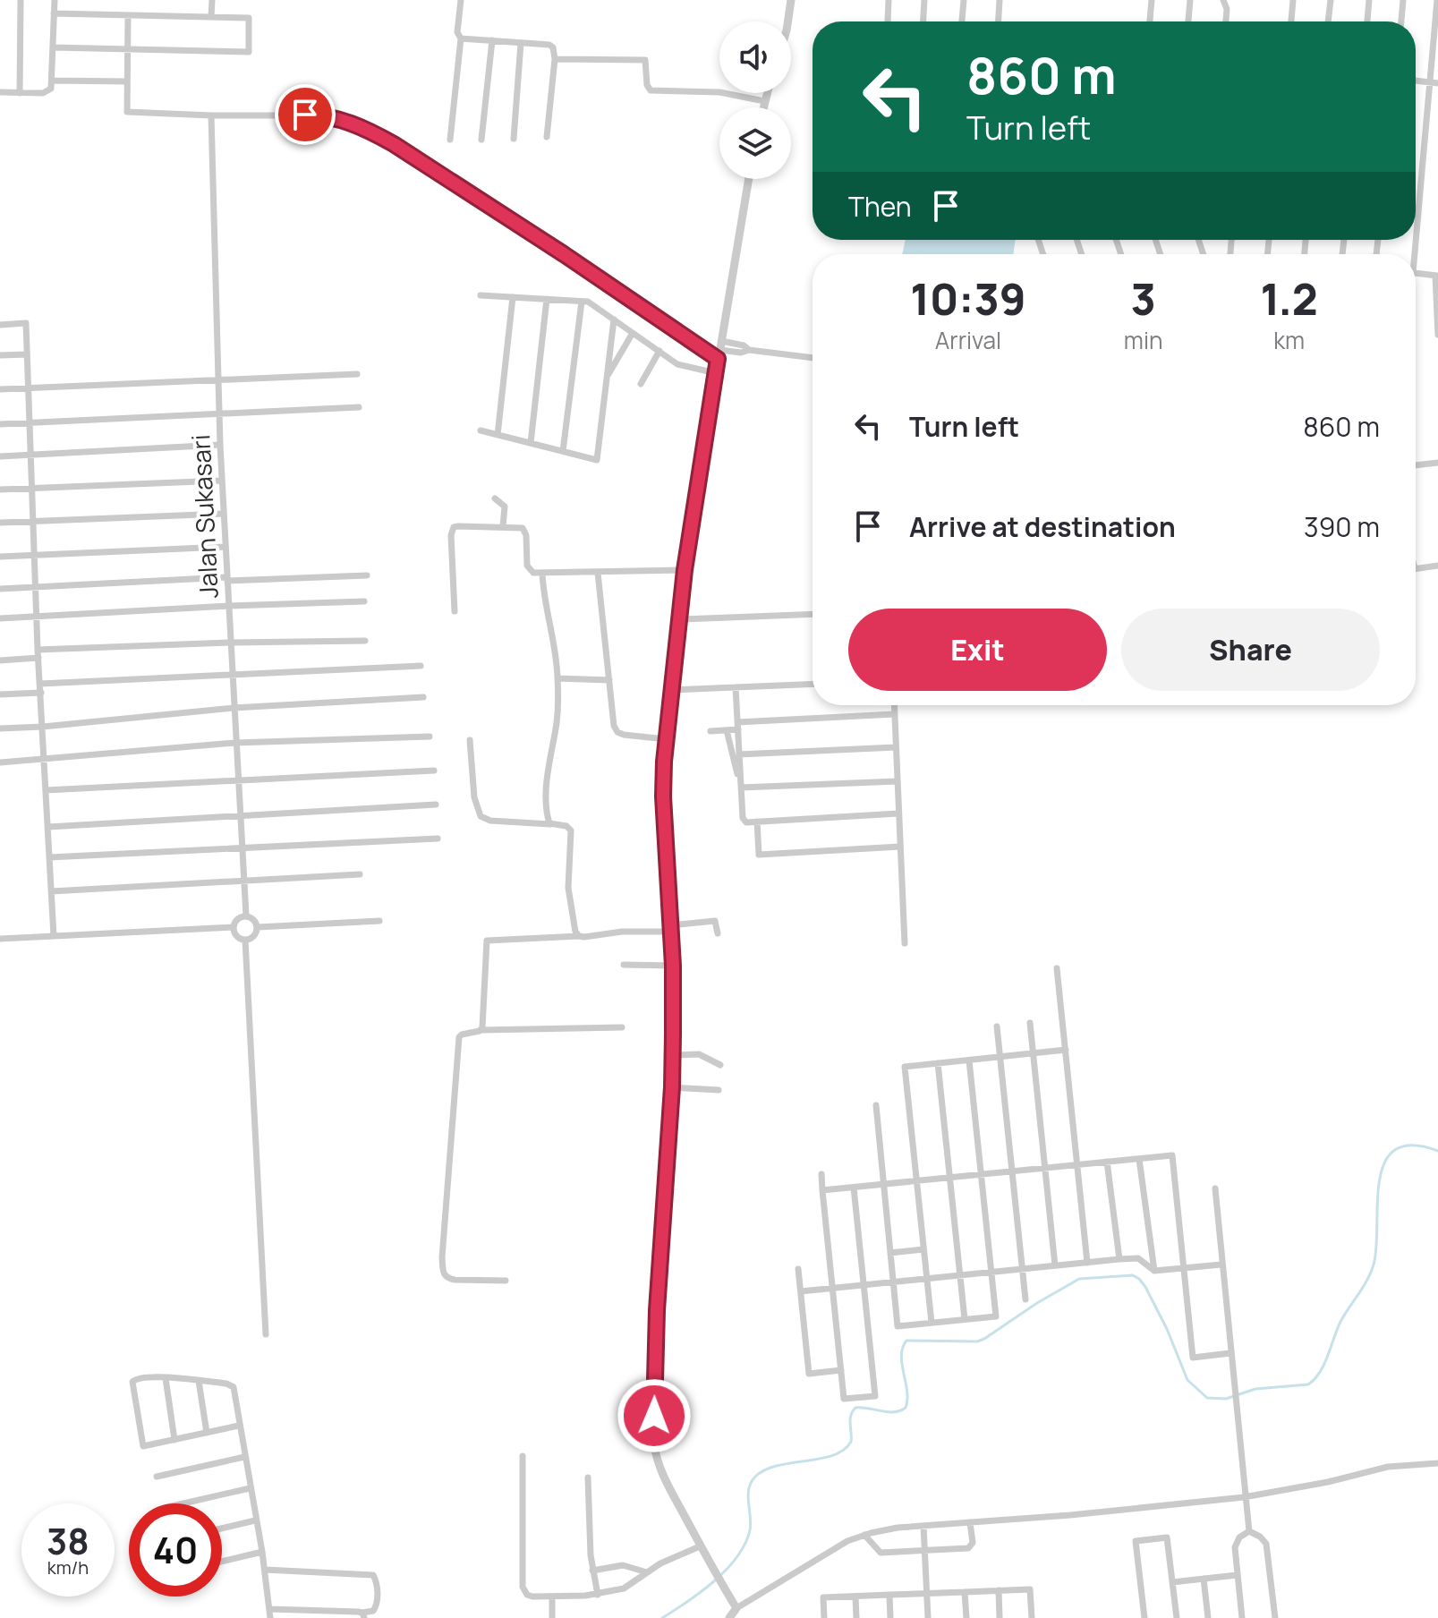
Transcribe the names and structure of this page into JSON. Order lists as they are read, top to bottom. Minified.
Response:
{"streets":{"street":["Jalan Sukasari"]},"page":{"turn":["860 m","Turn left"],"then":"Then","eta":["10:39","Arrival","3","min","1.2","km"],"list":[{"name":"Turn left","value":"860 m"},{"name":"Arrive at destination","value":"390 m"}],"buttons":["Exit","Share"],"speed":"38 km/h","limit":"40"}}
